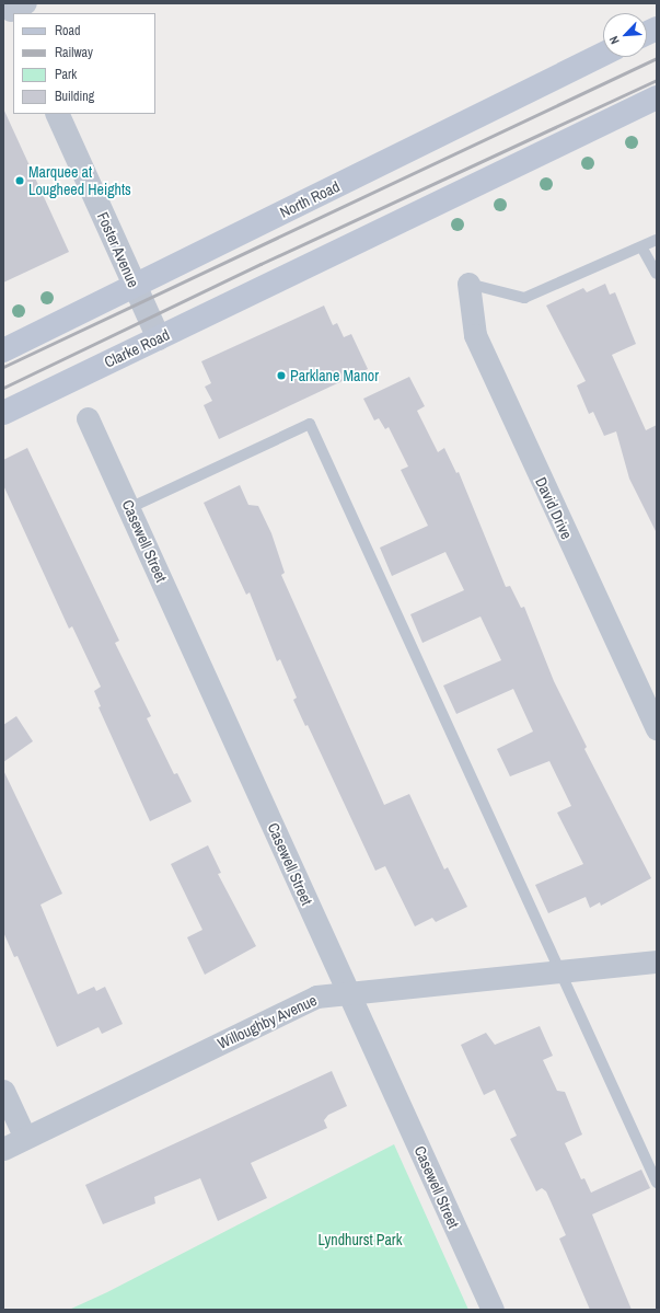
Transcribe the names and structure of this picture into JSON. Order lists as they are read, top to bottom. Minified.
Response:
{"streets":{"main road":["North Road","Clarke Road"],"street":["Foster Avenue","David Drive","Casewell Street","Willoughby Avenue"]},"crossings":[["North Road","Foster Avenue"],["Foster Avenue","Clarke Road"],["Casewell Street","Willoughby Avenue"]],"parks":["Lyndhurst Park"],"places":["Marquee at Lougheed Heights","Parklane Manor"],"legend":["Road","Railway","Park","Building"],"north":"bottom left"}
